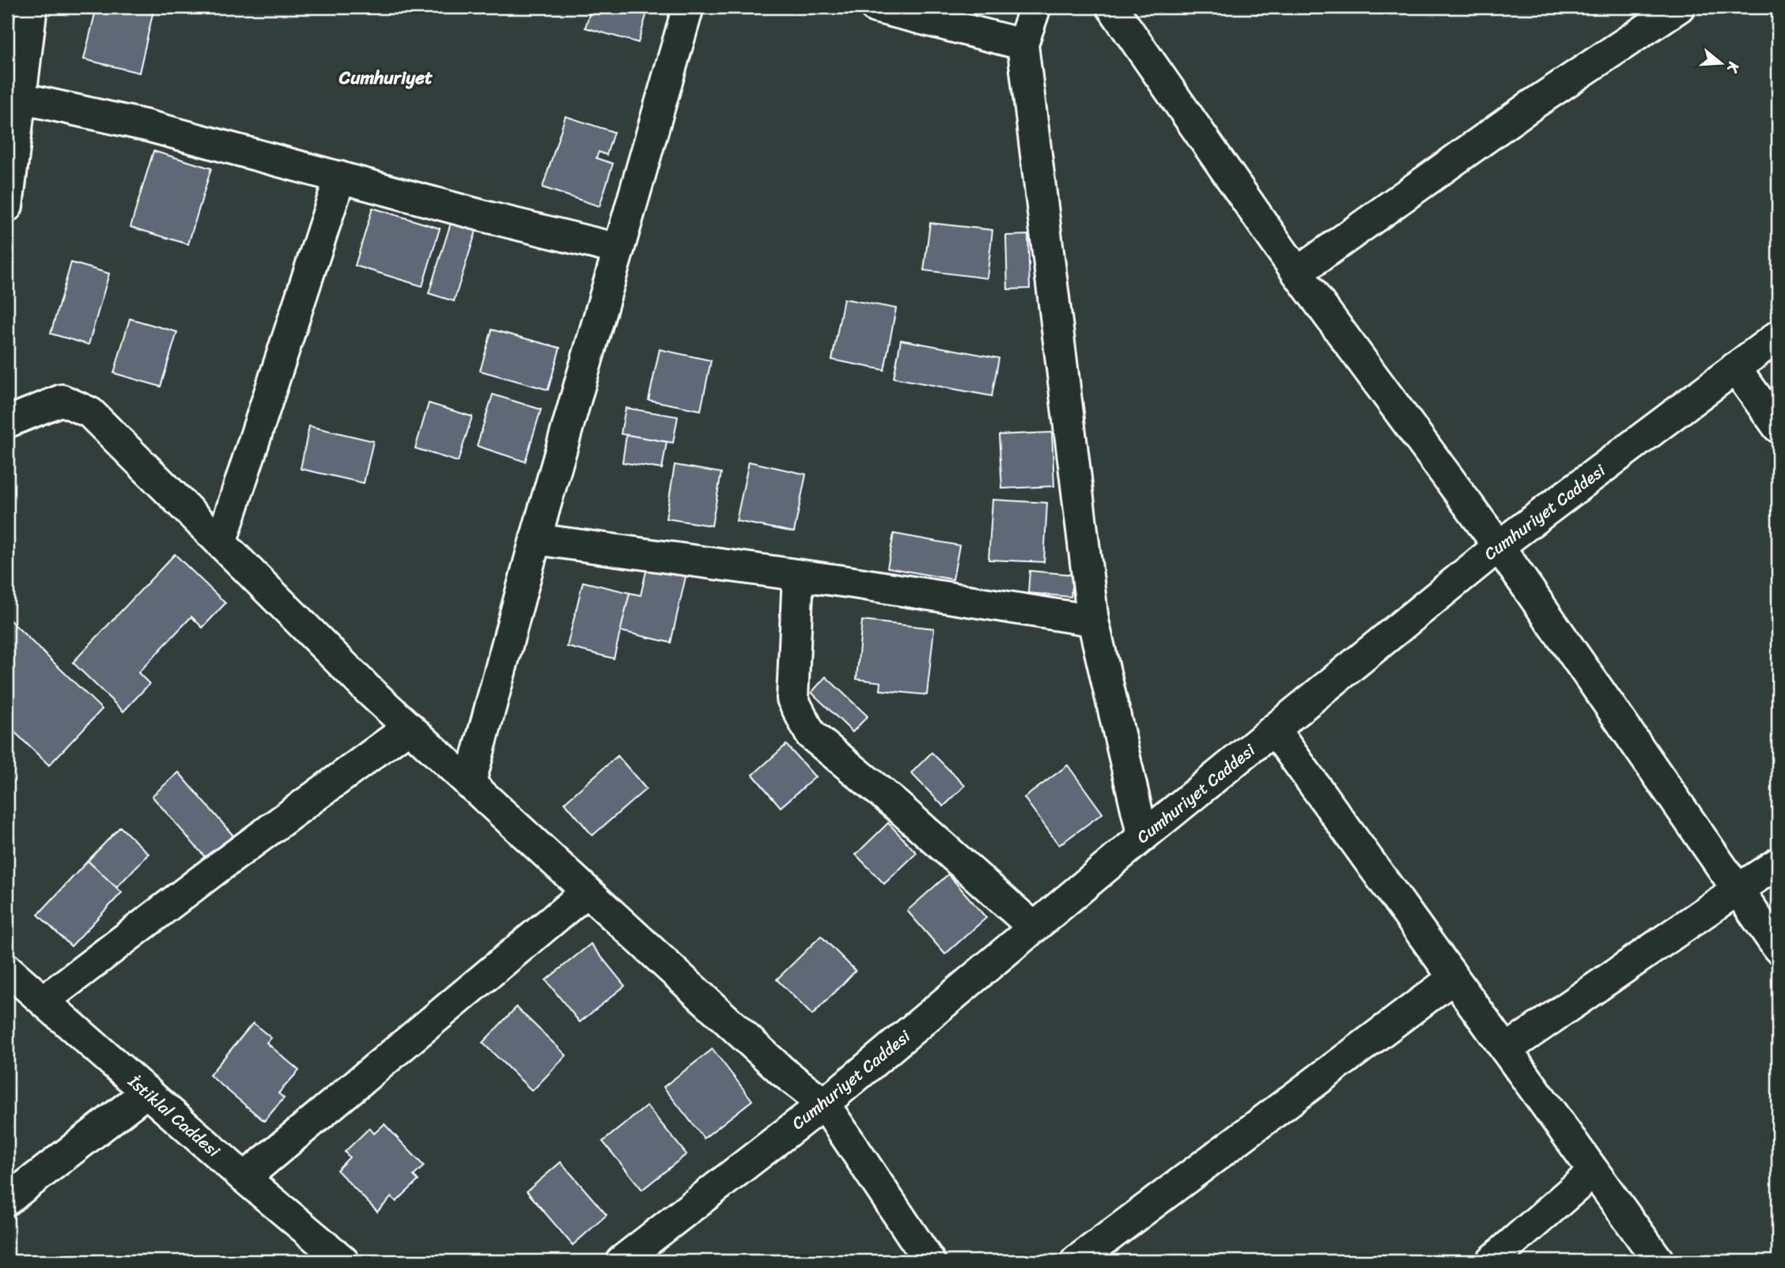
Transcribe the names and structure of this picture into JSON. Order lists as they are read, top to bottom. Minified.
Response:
{"streets":{"street":["Cumhuriyet Caddesi","İstiklal Caddesi"]},"districts":["Cumhuriyet"],"north":"right"}
